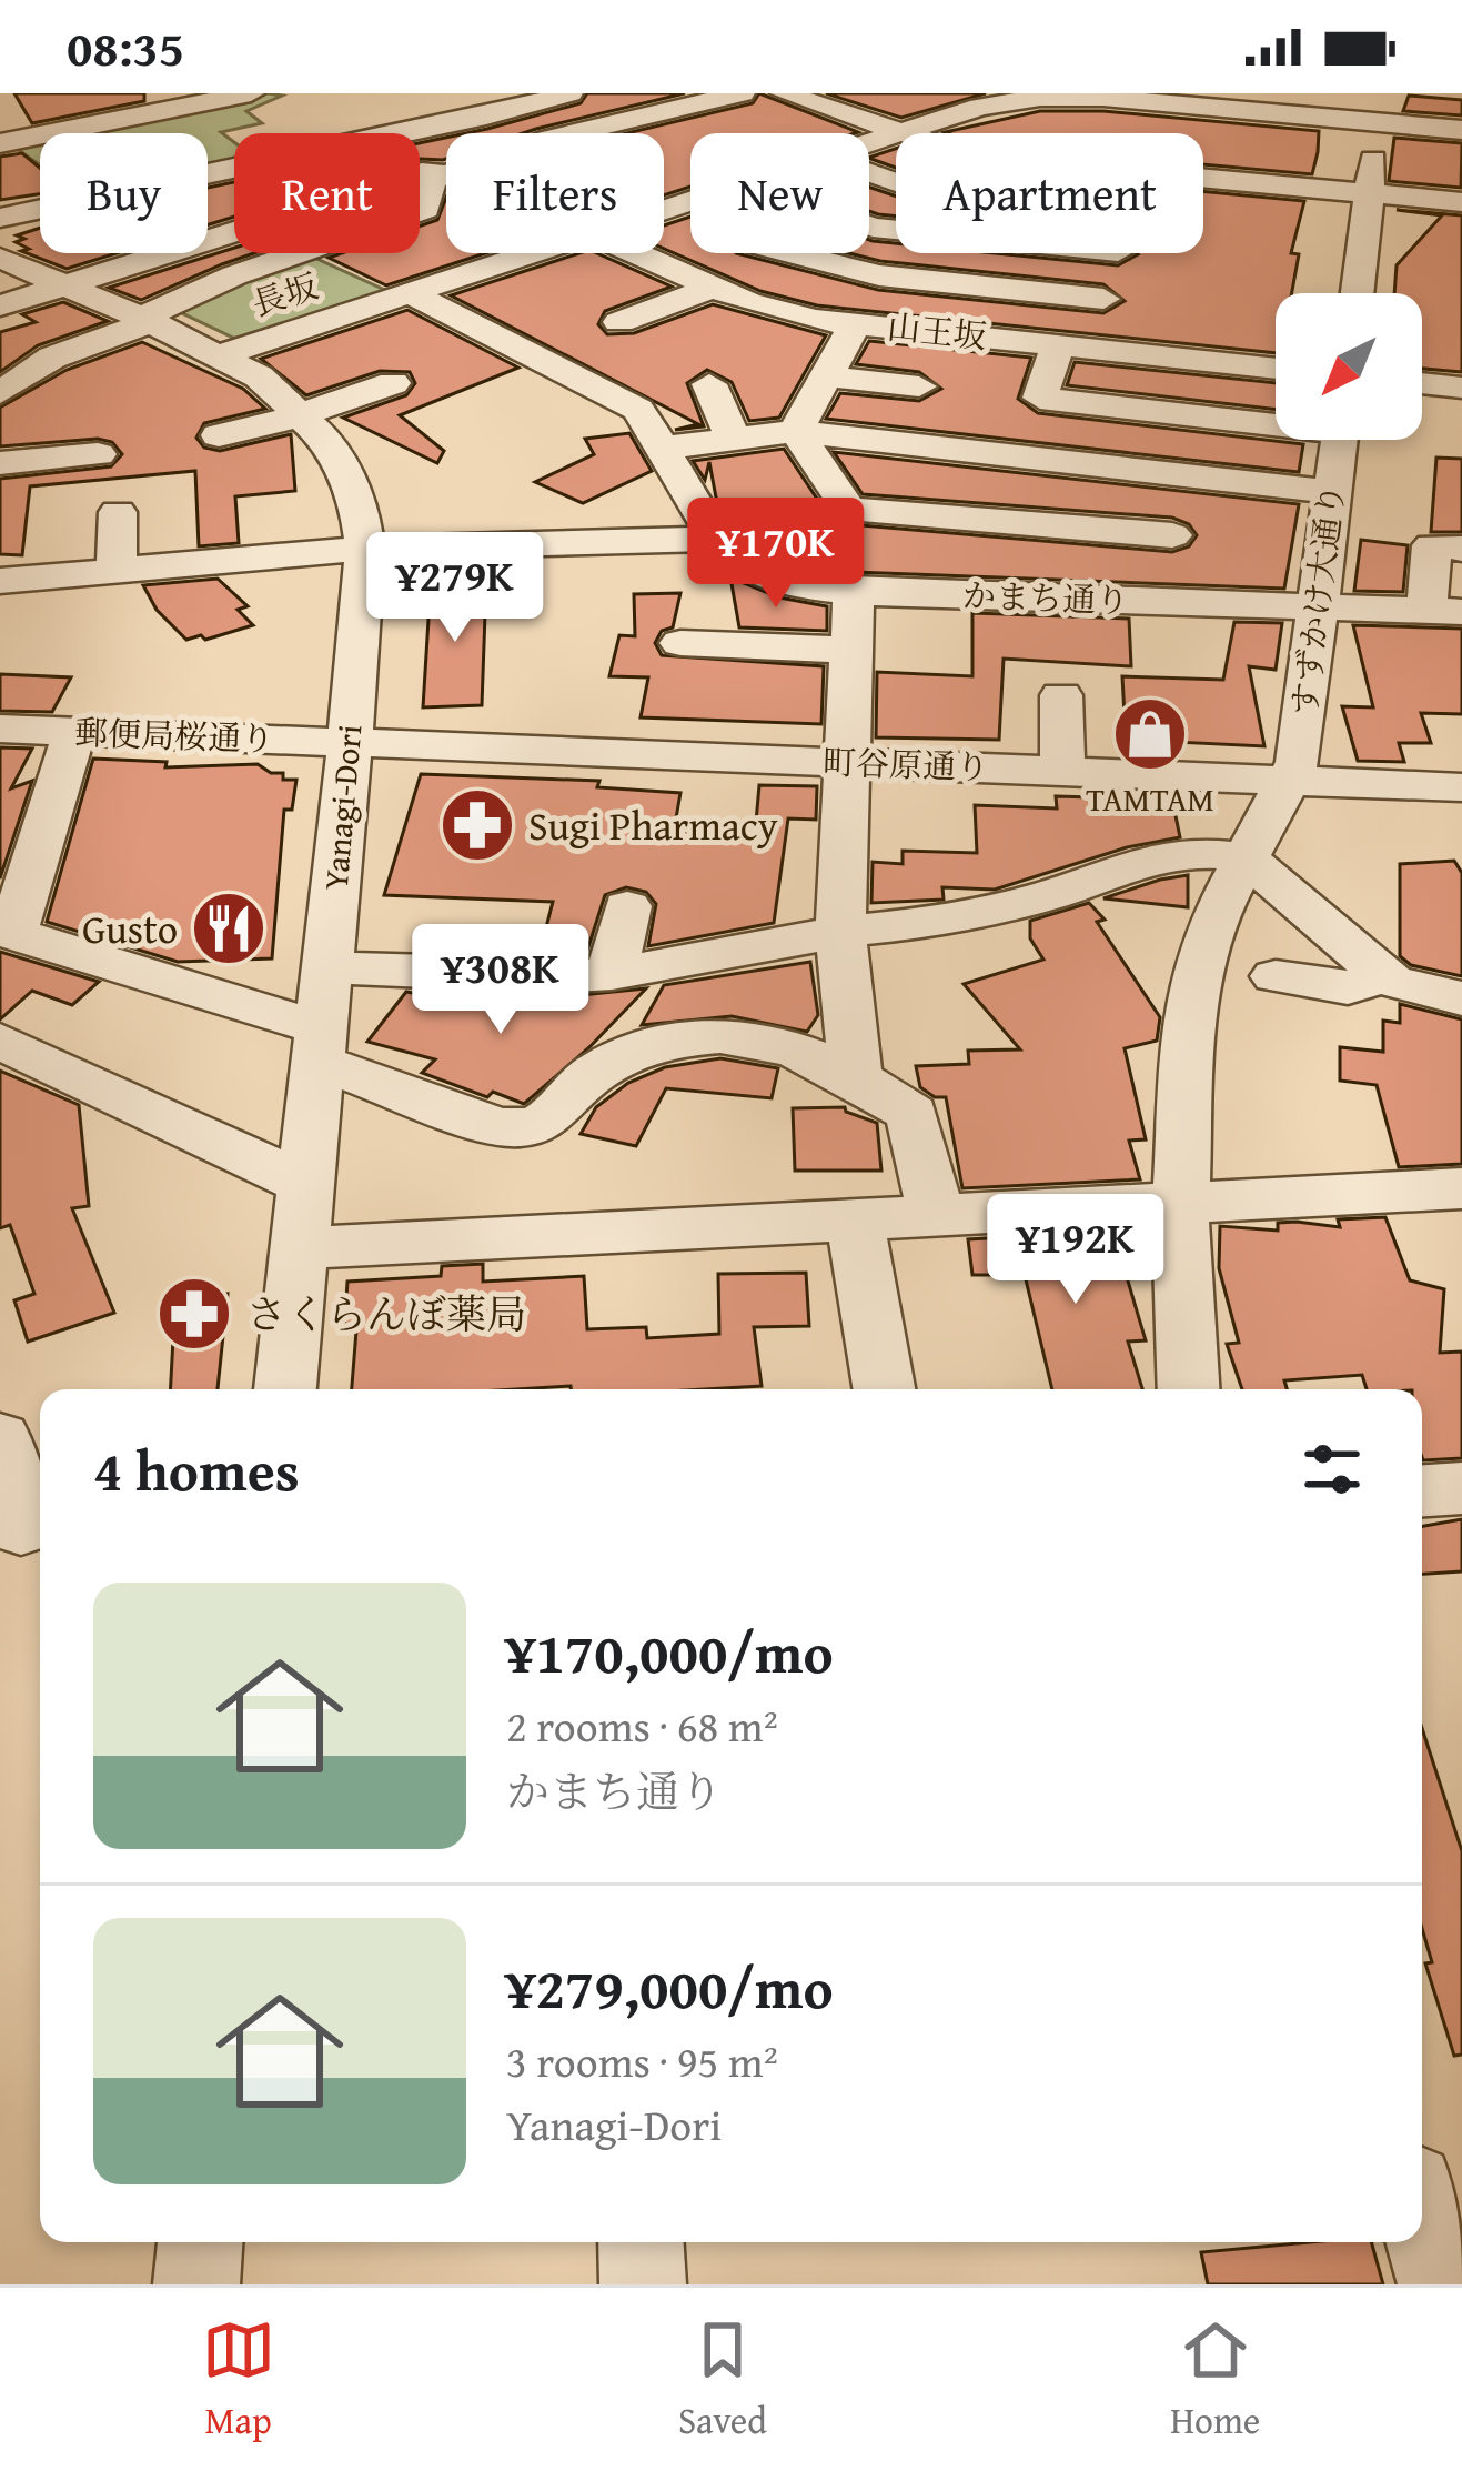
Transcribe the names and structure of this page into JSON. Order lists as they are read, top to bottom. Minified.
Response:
{"streets":{"street":["長坂","山王坂","かまち通り","すずかけ大通り","郵便局桜通り","町谷原通り","Yanagi-Dori"]},"crossings":[["長坂","かまち通り"],["長坂","Yanagi-Dori"],["かまち通り","すずかけ大通り"],["すずかけ大通り","町谷原通り"],["郵便局桜通り","町谷原通り"],["郵便局桜通り","Yanagi-Dori"],["町谷原通り","Yanagi-Dori"]],"places":{"shop":["TAMTAM"],"pharmacy":["Sugi Pharmacy","さくらんぼ薬局"],"restaurant":["Gusto"]},"north":"bottom left","page":{"status":"08:35","chip":["Buy","Rent","Filters","New","Apartment"],"price":["¥170K","¥279K","¥308K","¥192K"],"heading":"4 homes","list":[{"name":"¥170,000/mo","note":"2 rooms · 68 m² · かまち通り"},{"name":"¥279,000/mo","note":"3 rooms · 95 m² · Yanagi-Dori"}],"tabs":["Map","Saved","Home"]}}
